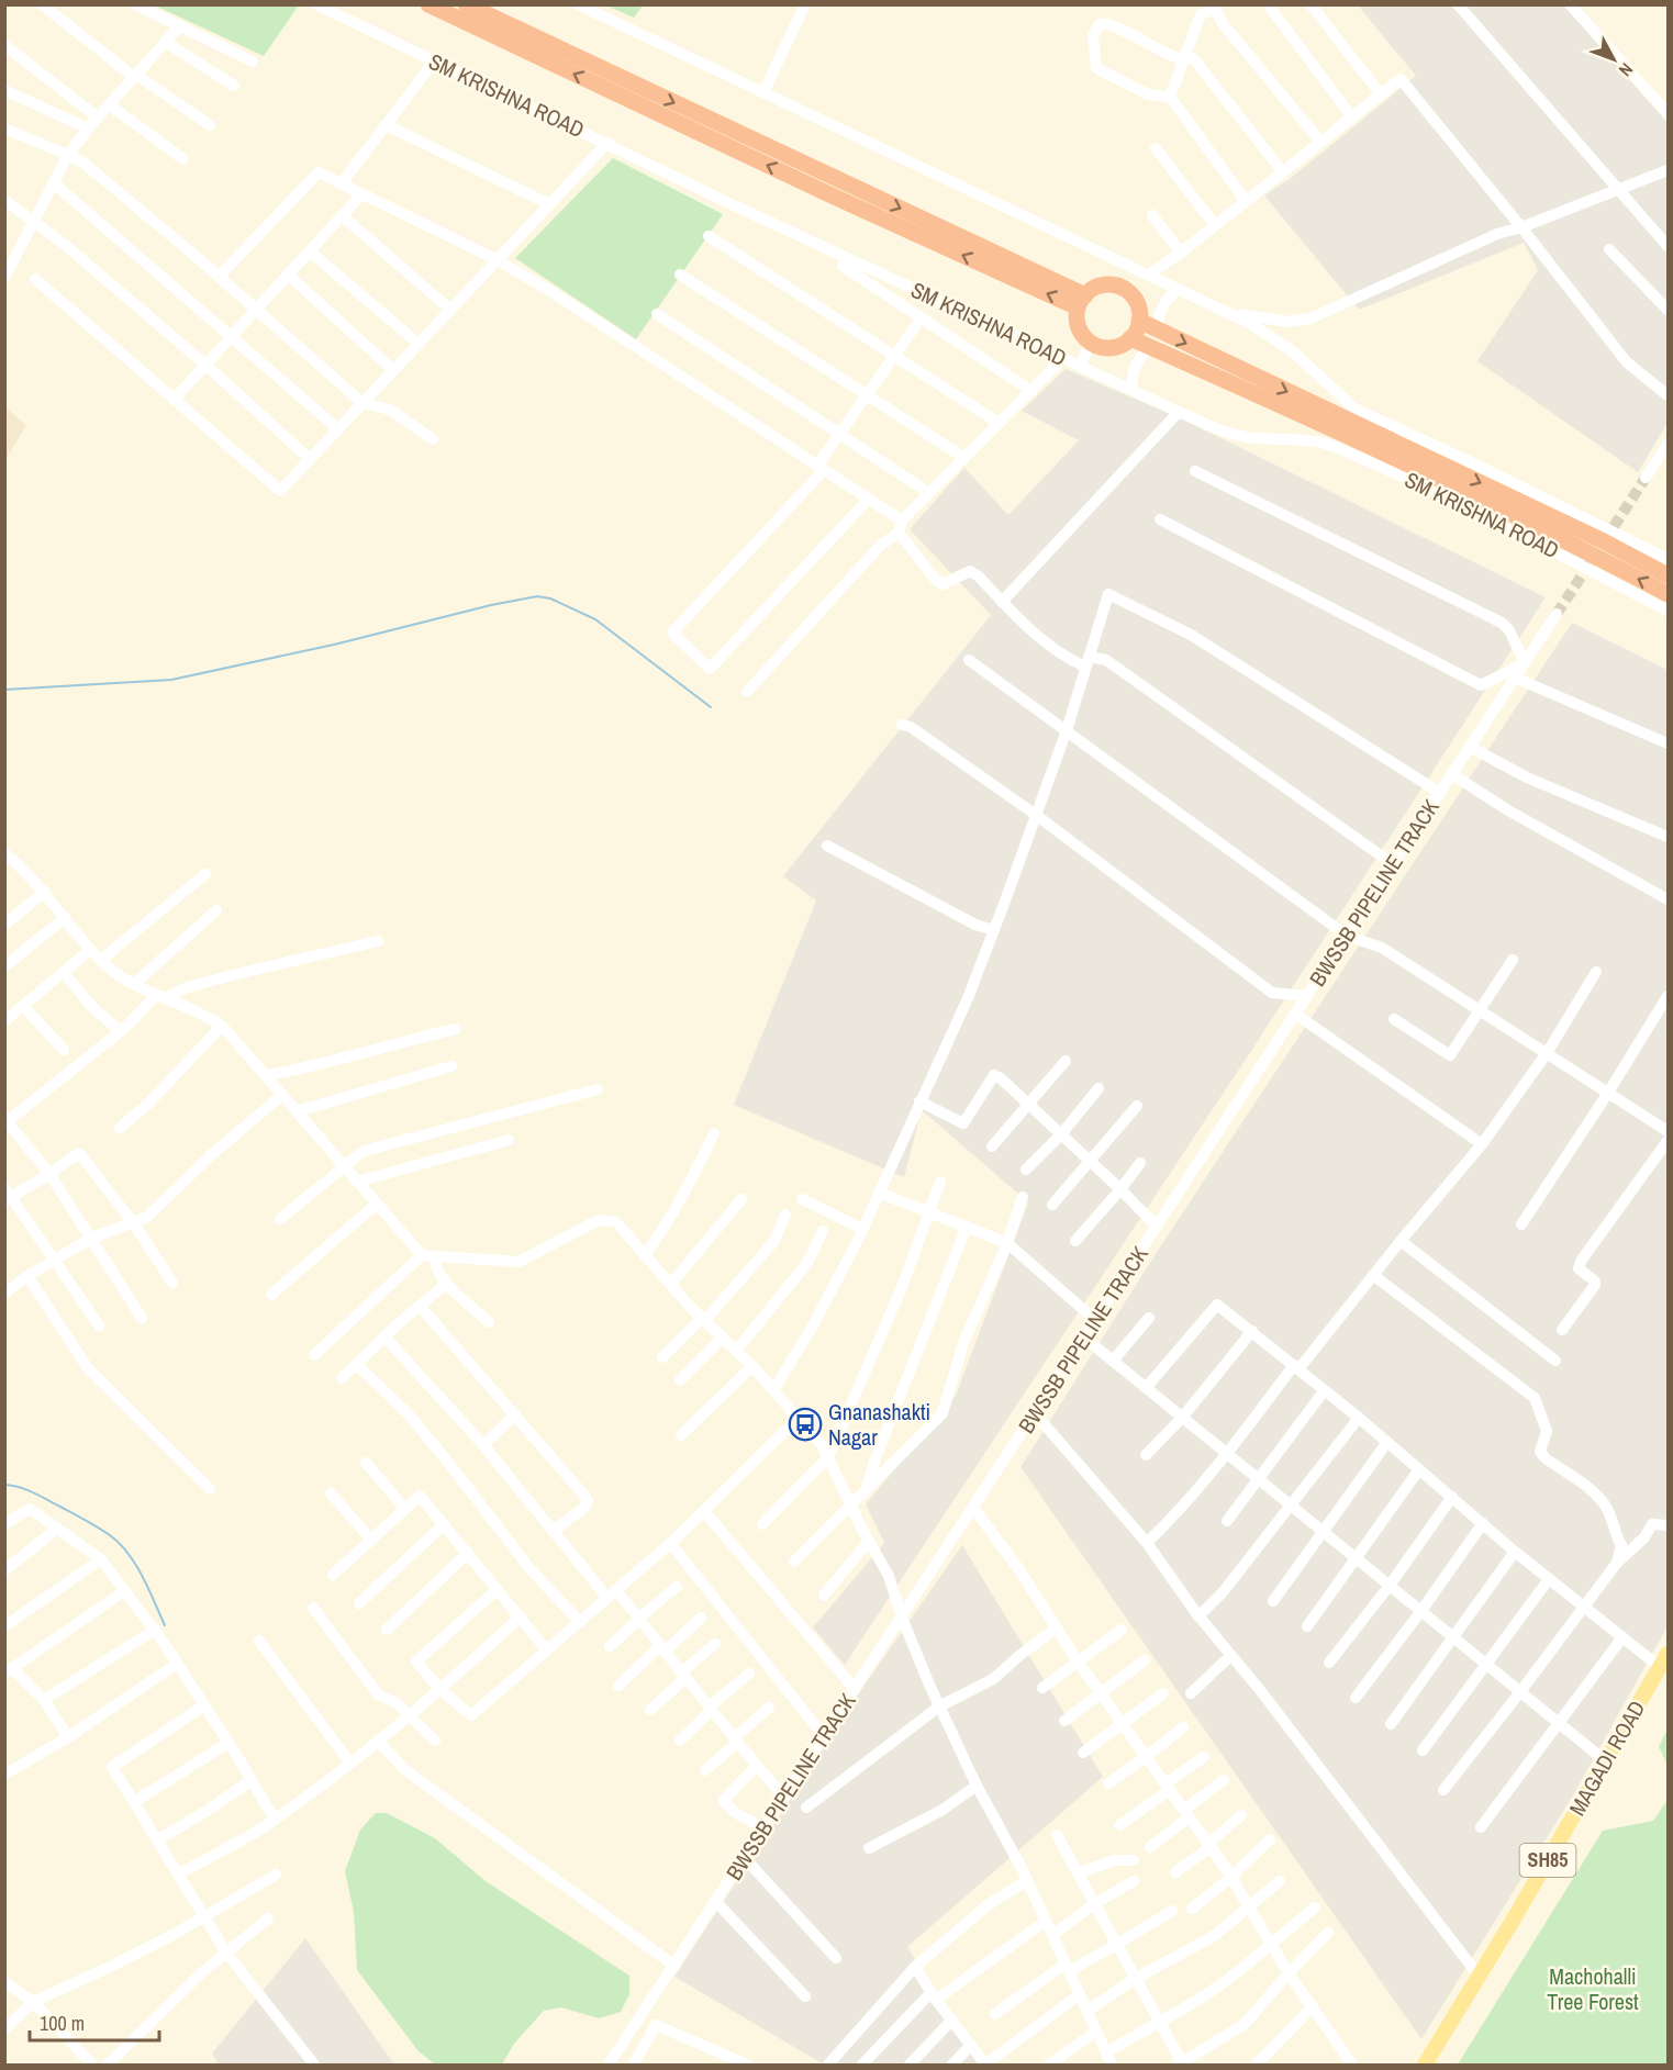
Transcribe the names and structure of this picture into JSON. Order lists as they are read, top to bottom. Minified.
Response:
{"streets":{"highway":["SM KRISHNA ROAD"],"main road":["MAGADI ROAD","SH85"],"street":["BWSSB PIPELINE TRACK"]},"parks":["Machohalli Tree Forest"],"places":{"bus stop":["Gnanashakti Nagar"]},"scale_bar":"100 m","north":"bottom right"}
